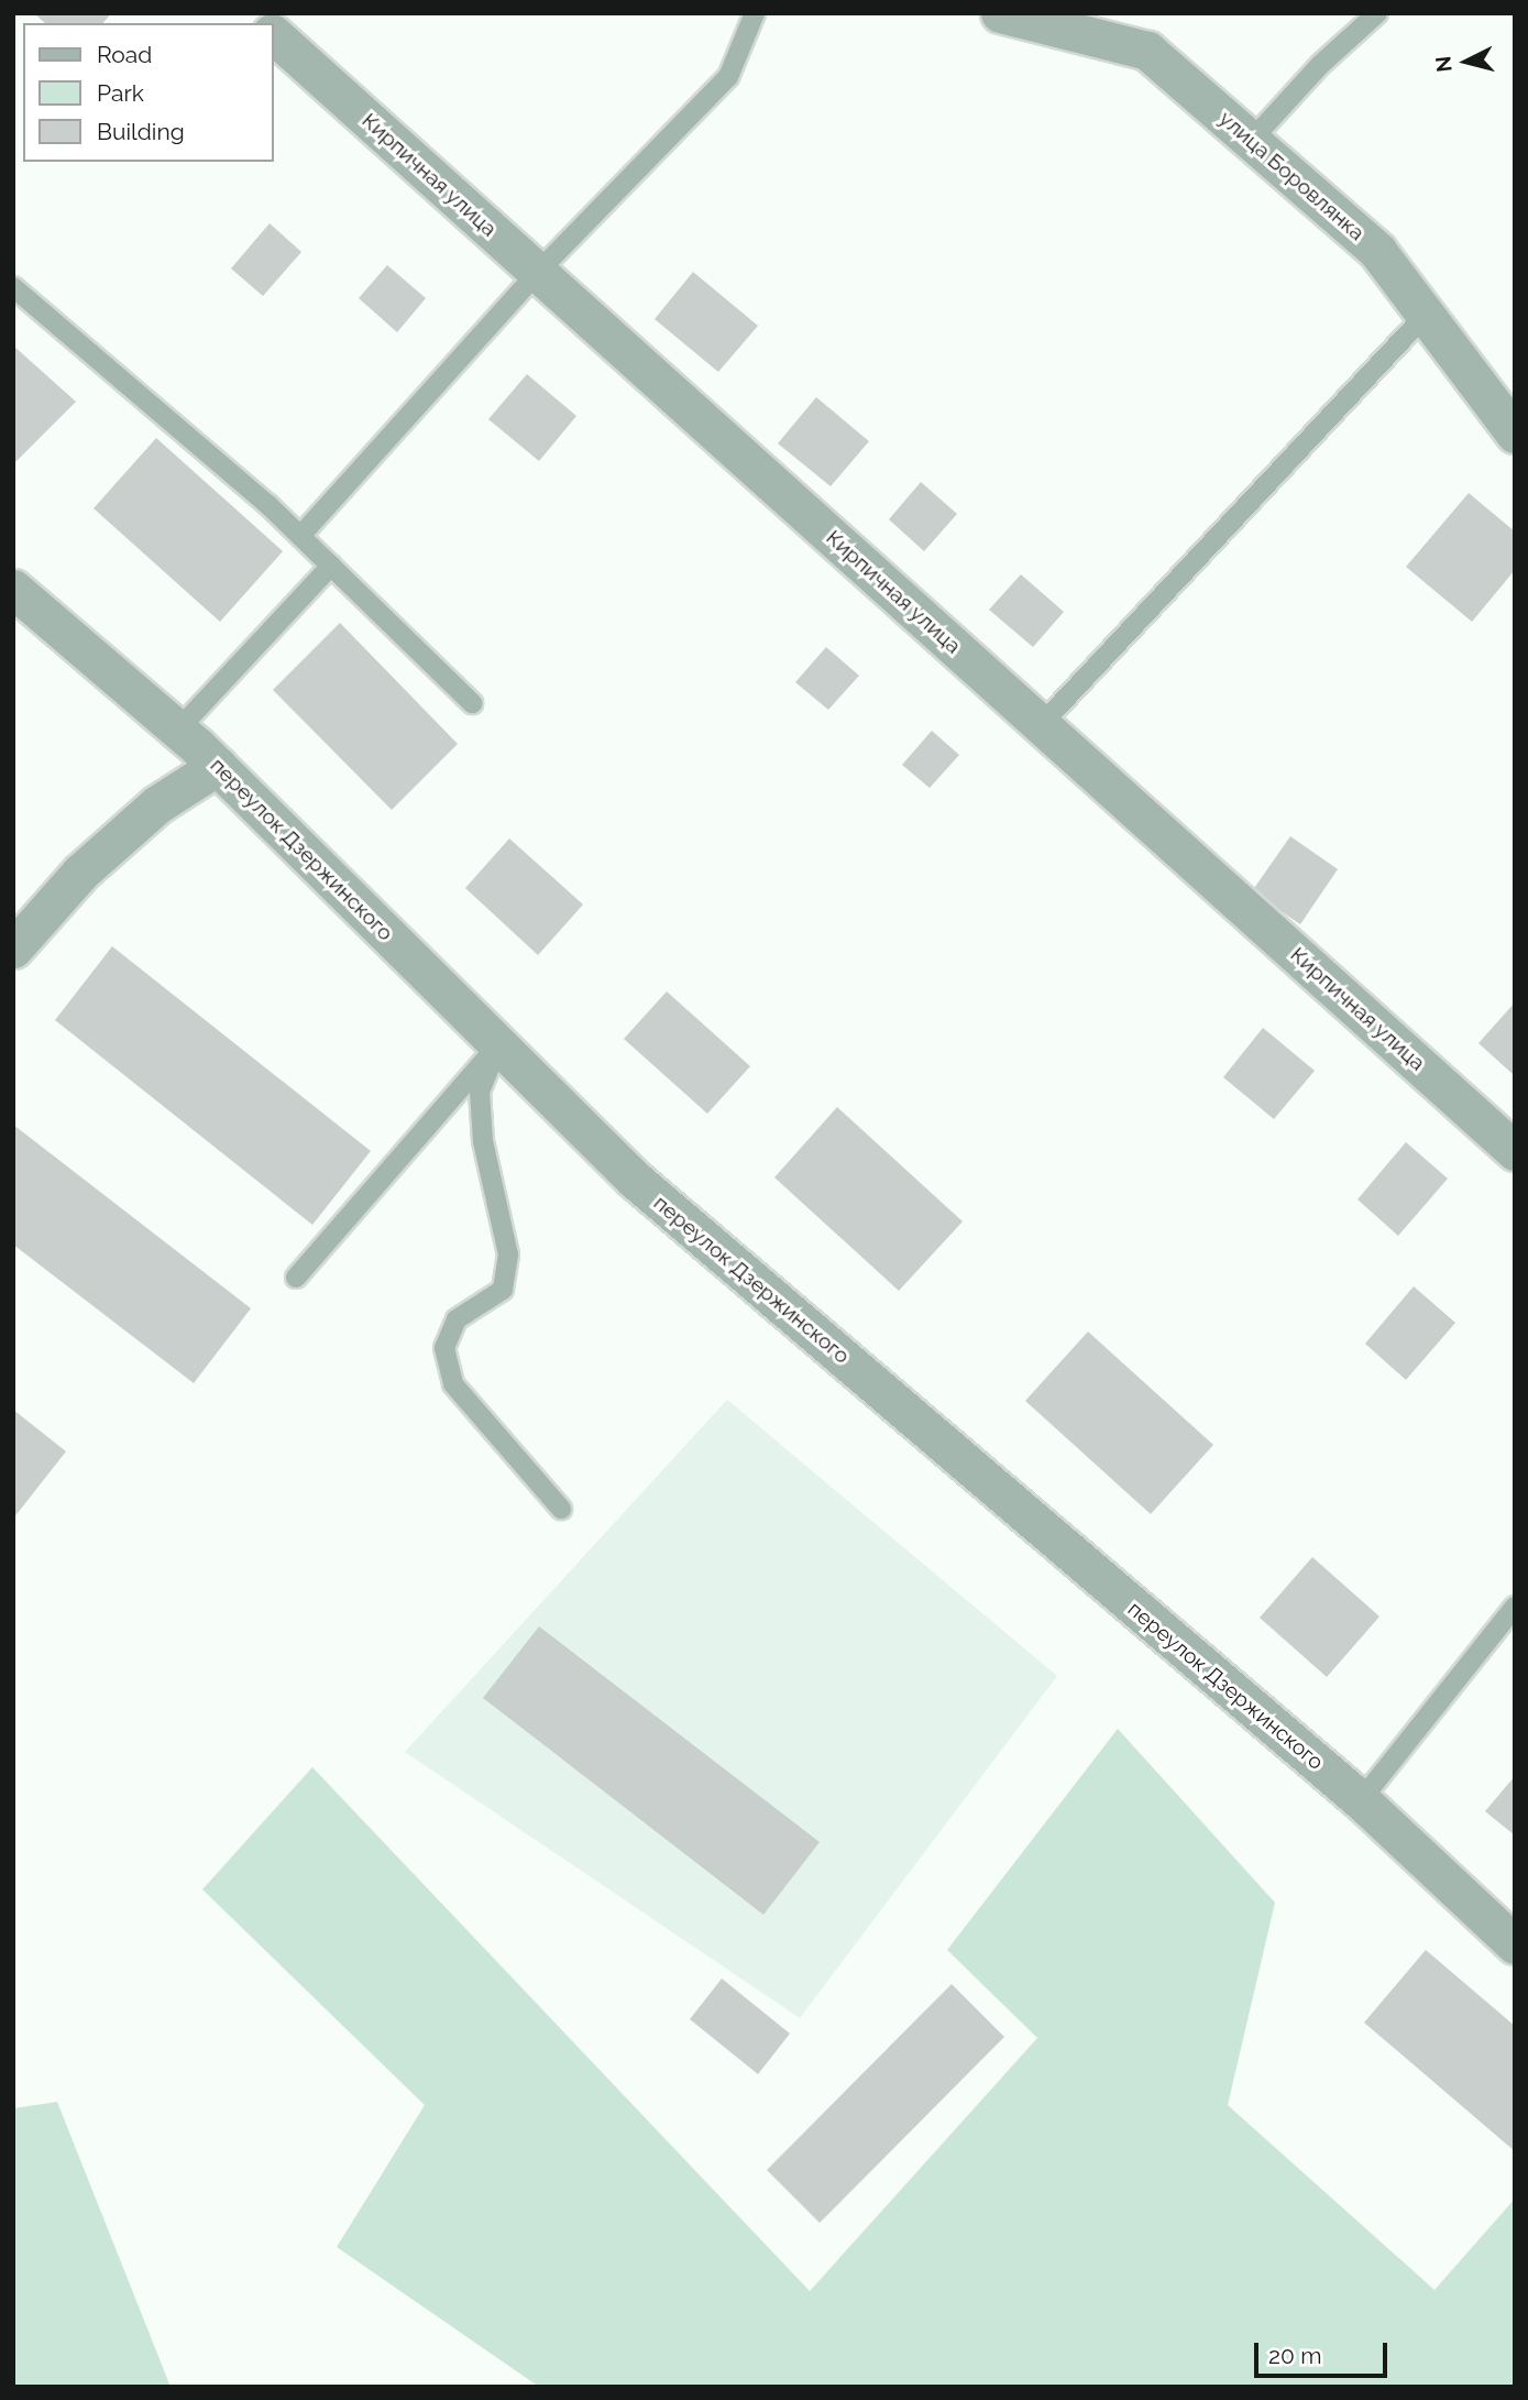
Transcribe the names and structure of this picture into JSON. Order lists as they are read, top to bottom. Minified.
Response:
{"streets":{"street":["Кирпичная улица","улица Боровлянка","переулок Дзержинского"]},"legend":["Road","Park","Building"],"scale_bar":"20 m","north":"left"}
